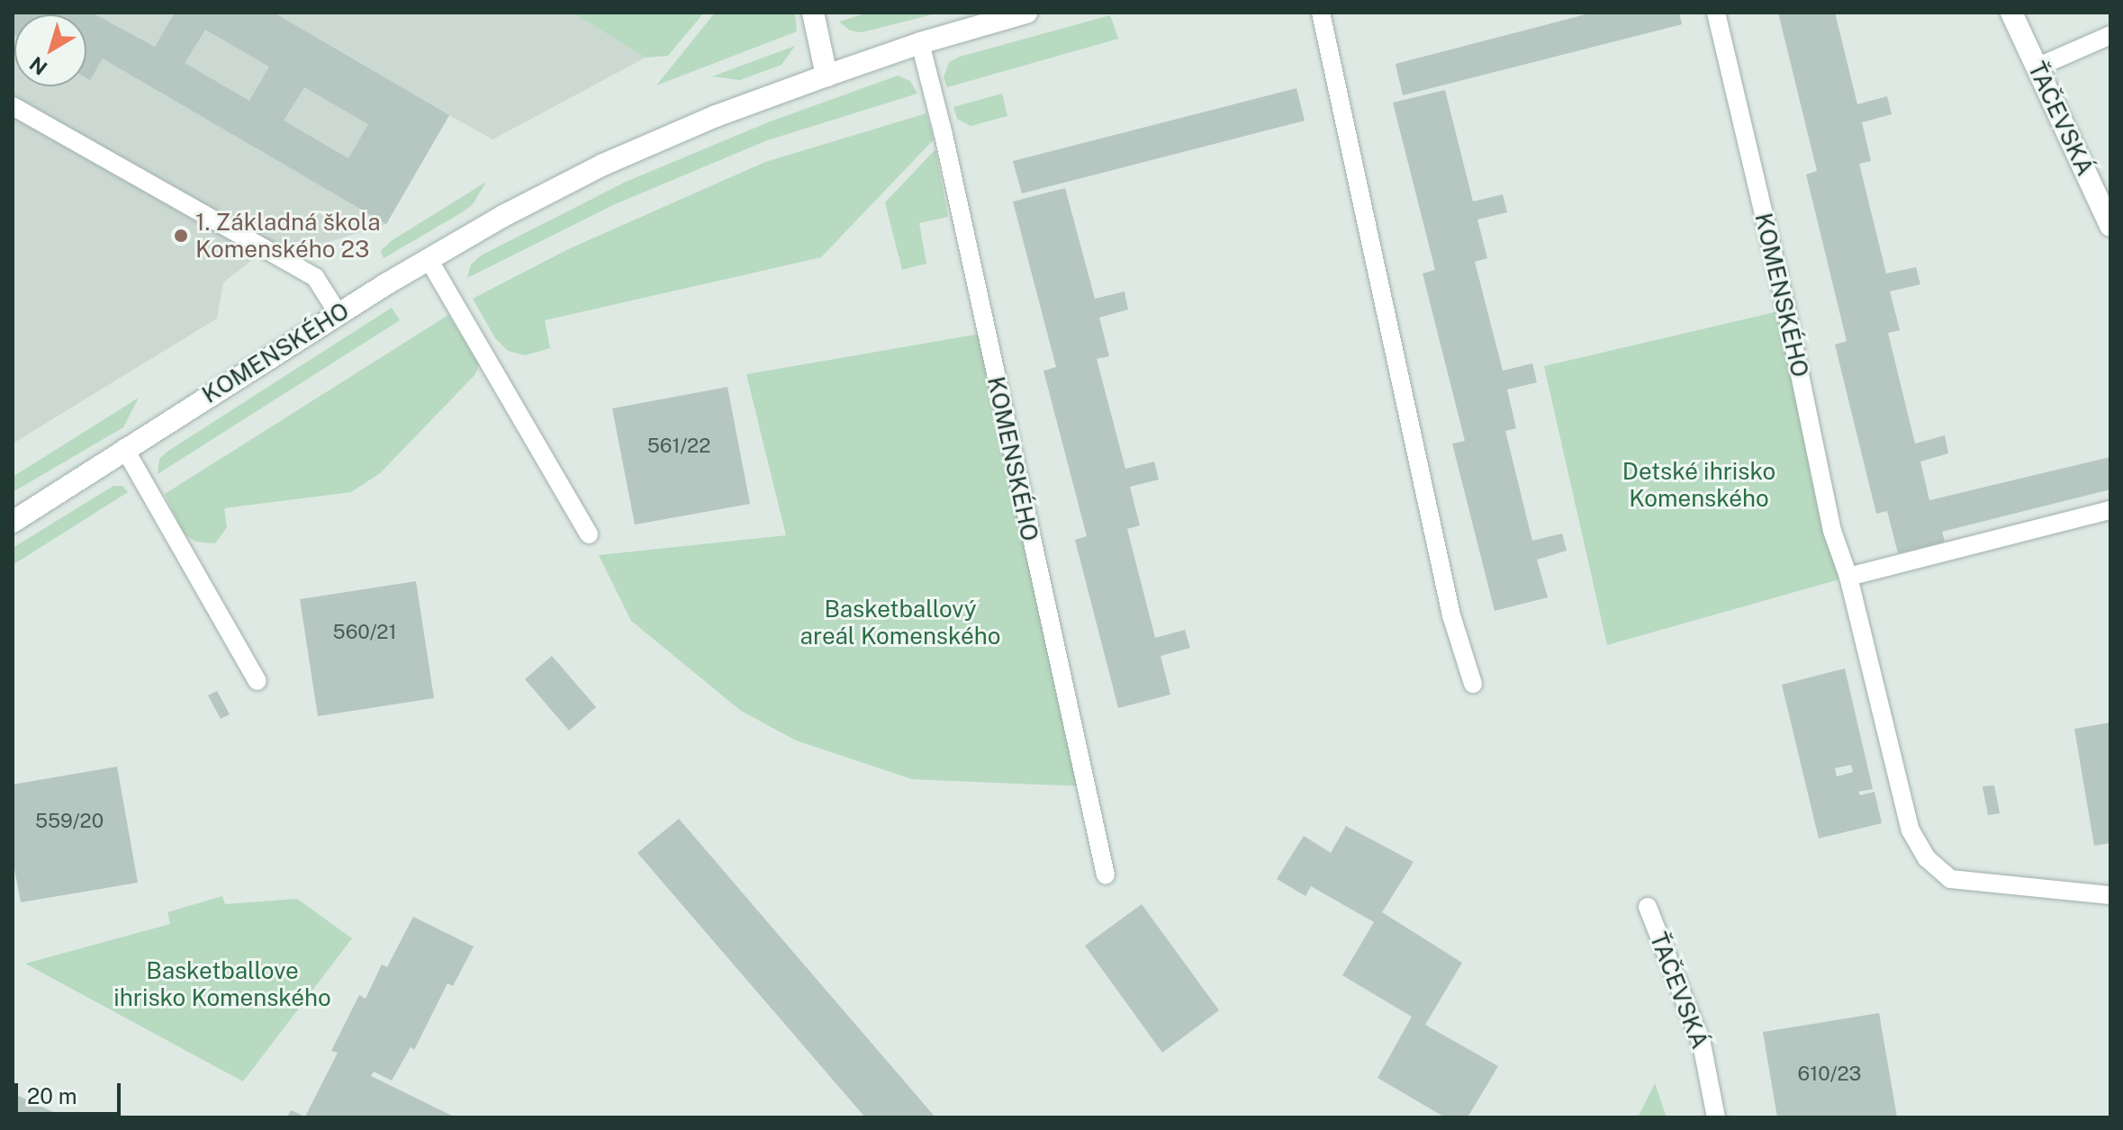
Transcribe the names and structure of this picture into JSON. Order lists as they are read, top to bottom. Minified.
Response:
{"streets":{"street":["ŤAČEVSKÁ","KOMENSKÉHO"]},"parks":["Detské ihrisko Komenského","Basketballový areál Komenského","Basketballove ihrisko Komenského"],"places":["1. Základná škola Komenského 23"],"house_numbers":["561/22","560/21","559/20","610/23"],"scale_bar":"20 m","north":"bottom left"}
